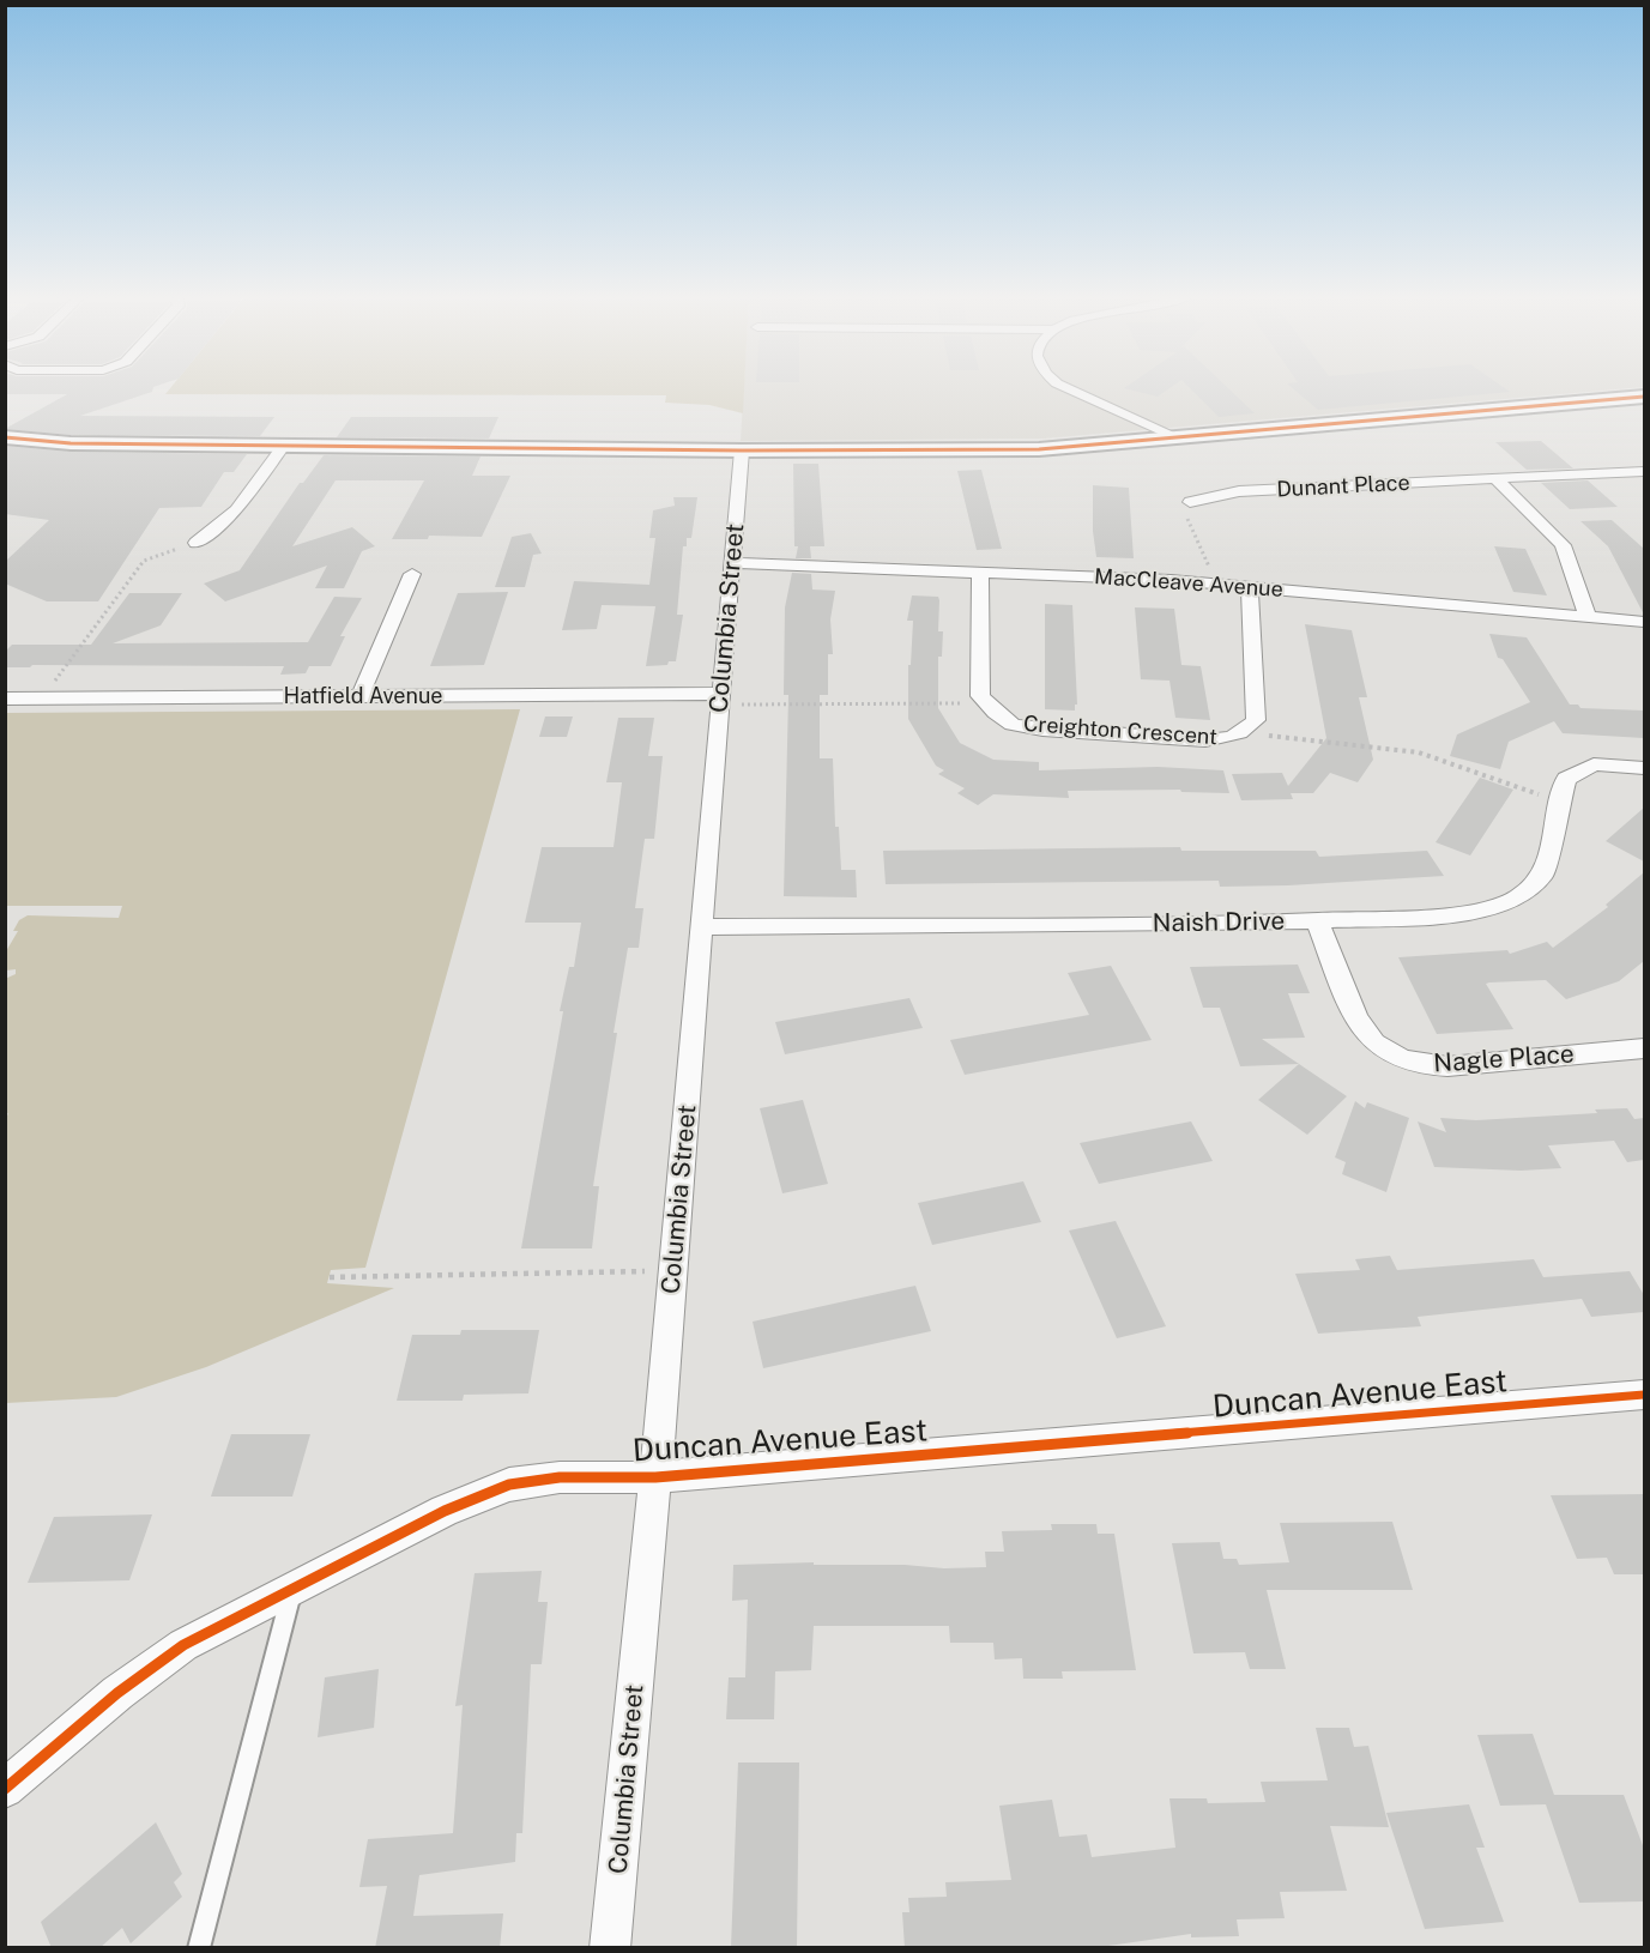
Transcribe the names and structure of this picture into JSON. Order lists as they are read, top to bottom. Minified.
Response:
{"streets":{"street":["Dunant Place","MacCleave Avenue","Columbia Street","Hatfield Avenue","Creighton Crescent","Naish Drive","Nagle Place","Duncan Avenue East"]},"crossings":[["MacCleave Avenue","Columbia Street"],["MacCleave Avenue","Creighton Crescent"],["Columbia Street","Hatfield Avenue"],["Columbia Street","Naish Drive"],["Columbia Street","Duncan Avenue East"],["Naish Drive","Nagle Place"]]}
